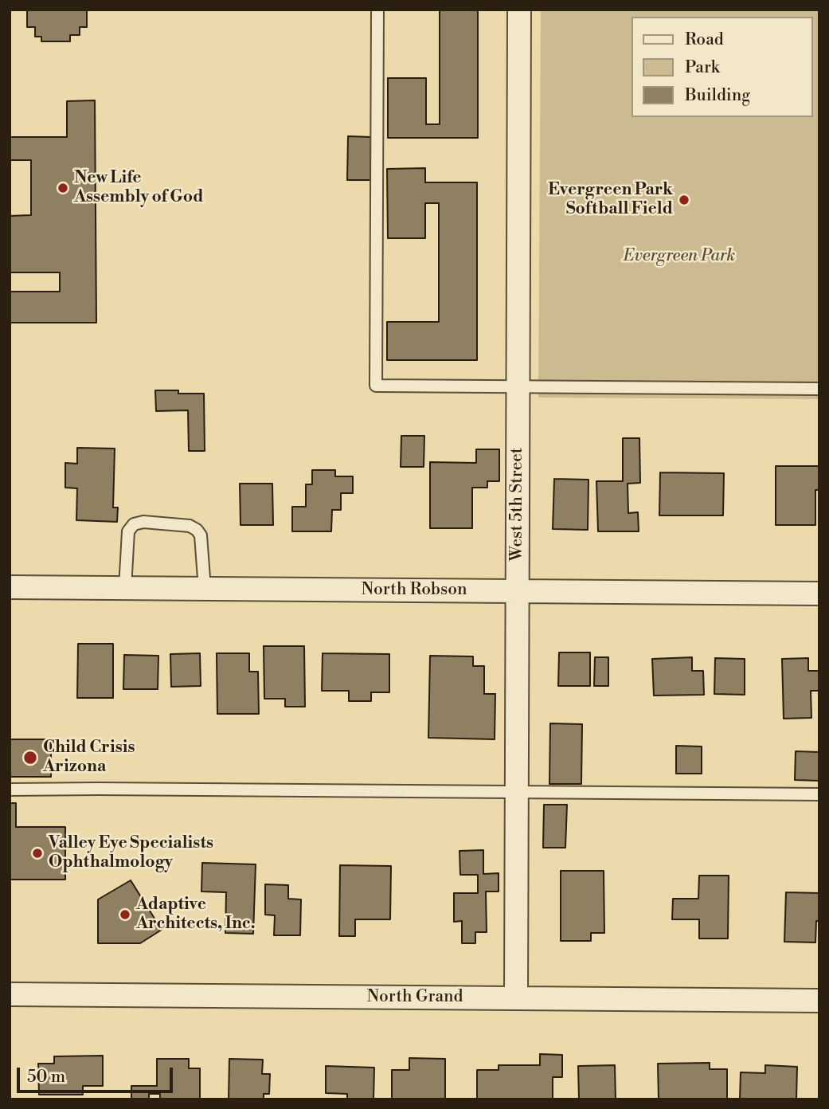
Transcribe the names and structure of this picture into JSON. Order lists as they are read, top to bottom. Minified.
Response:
{"streets":{"street":["West 5th Street","North Robson","North Grand"]},"crossings":[["West 5th Street","North Robson"],["West 5th Street","North Grand"]],"parks":["Evergreen Park"],"places":["New Life Assembly of God","Evergreen Park Softball Field","Child Crisis Arizona","Valley Eye Specialists Ophthalmology","Adaptive Architects, Inc."],"legend":["Road","Park","Building"],"scale_bar":"50 m"}
